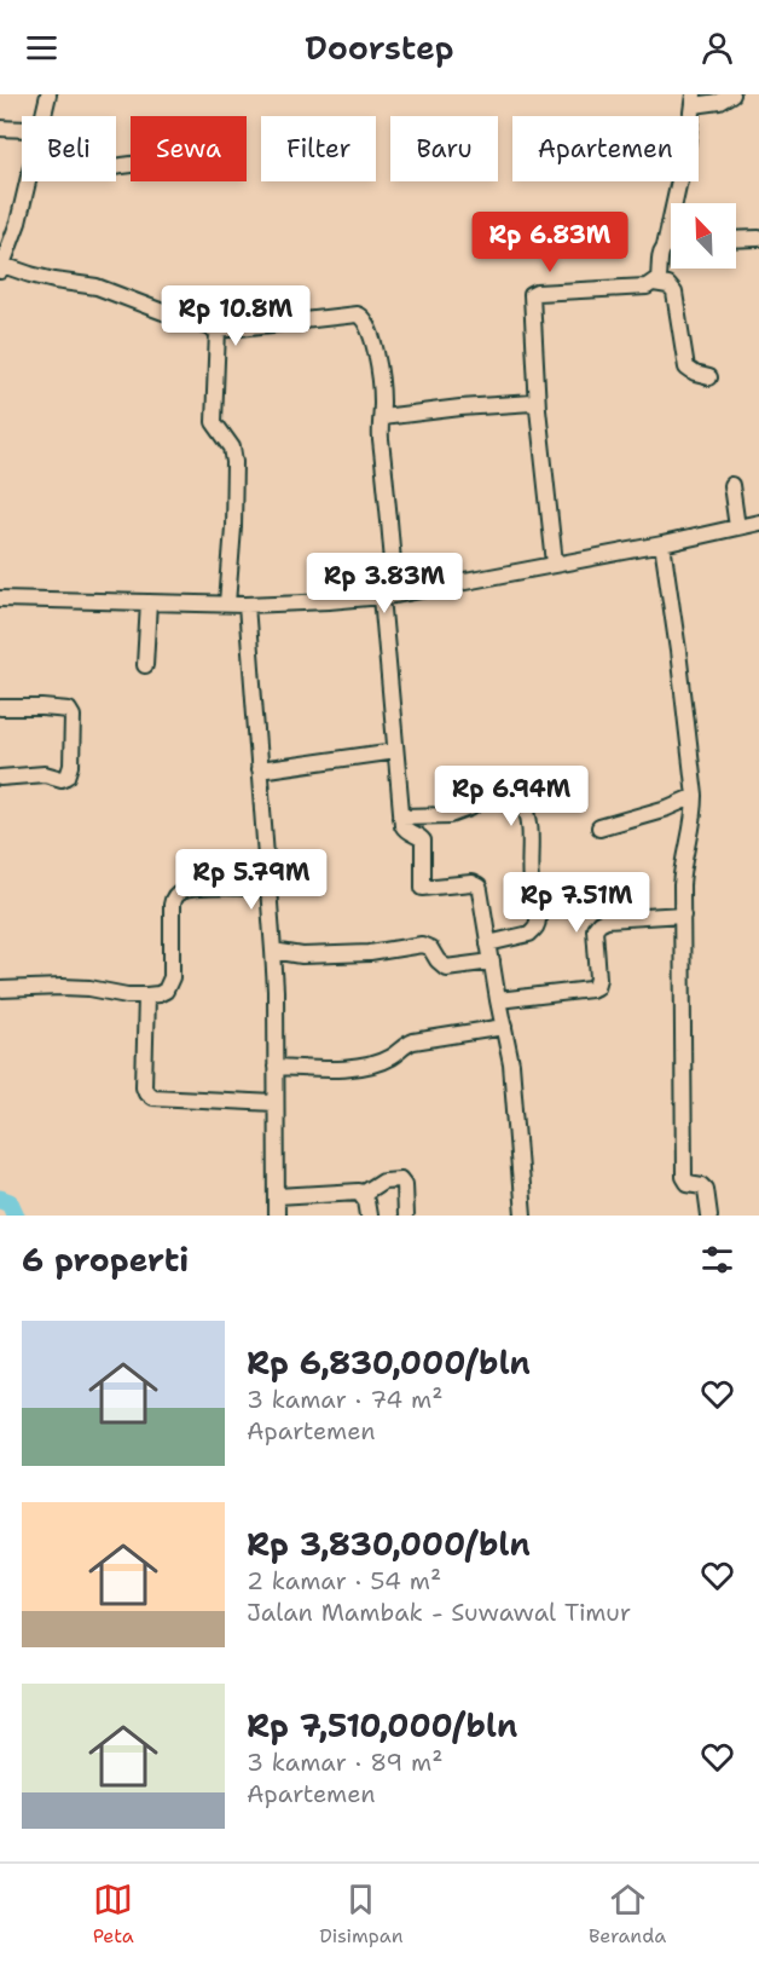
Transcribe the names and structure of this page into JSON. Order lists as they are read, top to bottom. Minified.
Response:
{"north":"top left","page":{"header":"Doorstep","chip":["Beli","Sewa","Filter","Baru","Apartemen"],"price":["Rp 6.83M","Rp 10.8M","Rp 3.83M","Rp 6.94M","Rp 5.79M","Rp 7.51M"],"heading":"6 properti","list":[{"name":"Rp 6,830,000/bln","note":"3 kamar · 74 m² · Apartemen"},{"name":"Rp 3,830,000/bln","note":"2 kamar · 54 m² · Jalan Mambak - Suwawal Timur"},{"name":"Rp 7,510,000/bln","note":"3 kamar · 89 m² · Apartemen"}],"tabs":["Peta","Disimpan","Beranda"]}}
